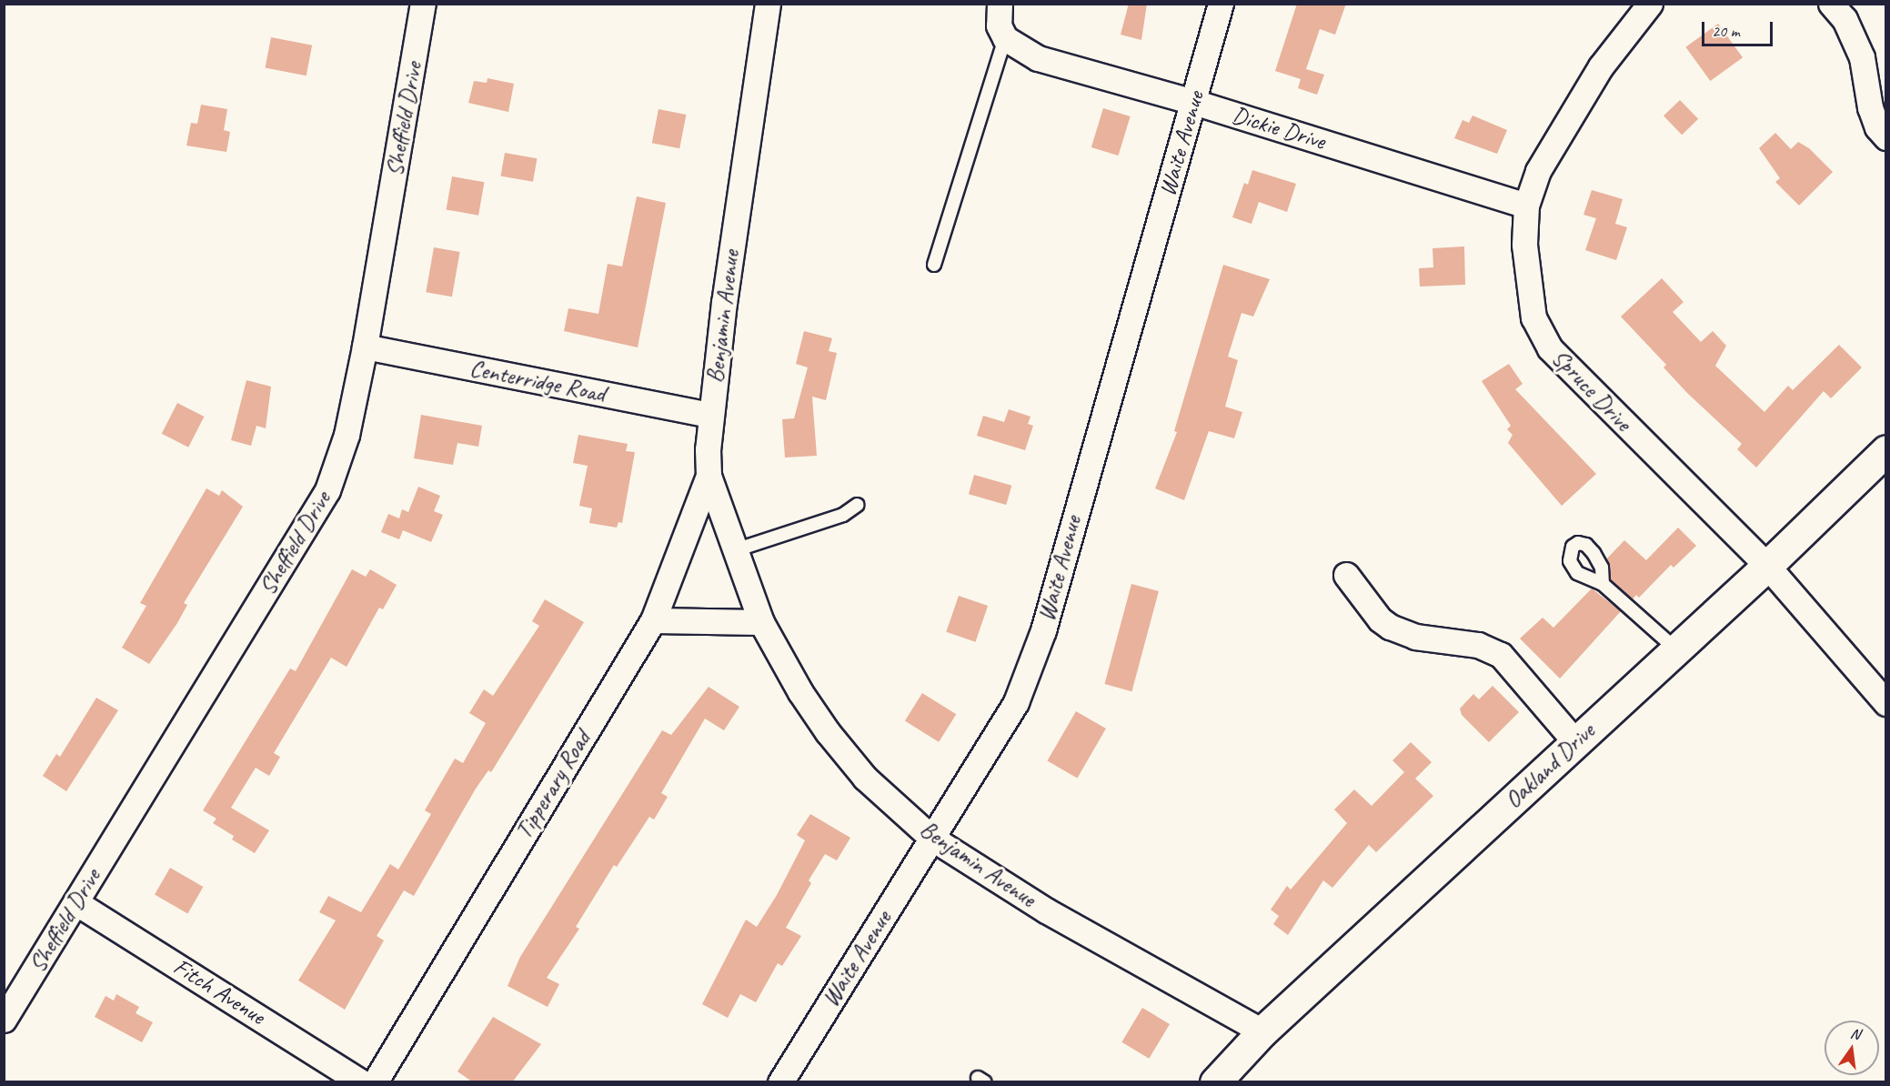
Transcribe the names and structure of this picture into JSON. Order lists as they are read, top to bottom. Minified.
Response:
{"streets":{"main road":["Oakland Drive"],"street":["Sheffield Drive","Dickie Drive","Waite Avenue","Benjamin Avenue","Centerridge Road","Spruce Drive","Tipperary Road","Fitch Avenue"]},"crossings":[["Sheffield Drive","Centerridge Road"],["Sheffield Drive","Fitch Avenue"],["Dickie Drive","Waite Avenue"],["Dickie Drive","Spruce Drive"],["Waite Avenue","Benjamin Avenue"],["Benjamin Avenue","Centerridge Road"],["Benjamin Avenue","Oakland Drive"],["Benjamin Avenue","Tipperary Road"],["Spruce Drive","Oakland Drive"]],"scale_bar":"20 m","north":"top"}
